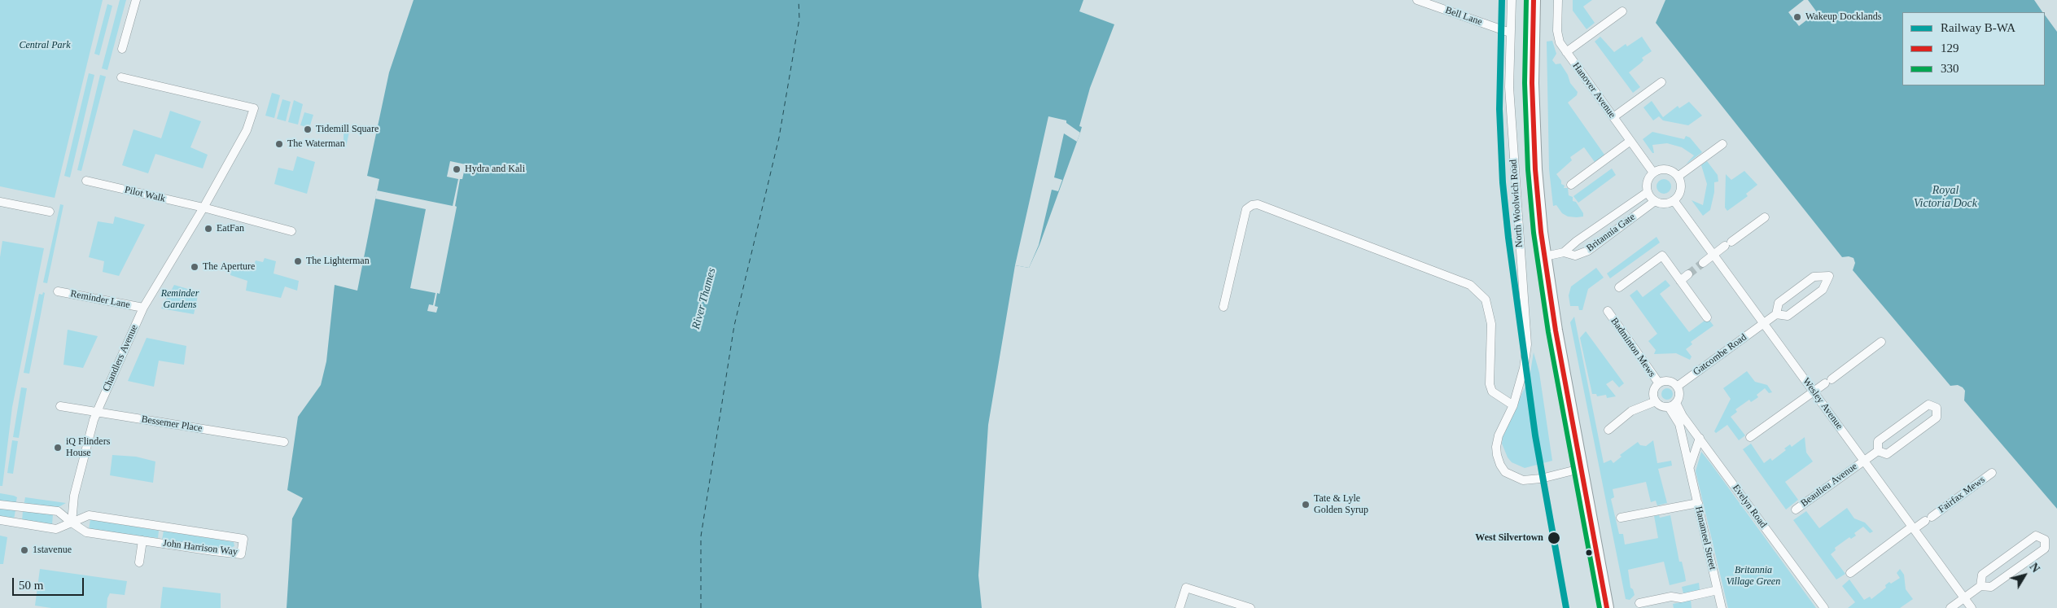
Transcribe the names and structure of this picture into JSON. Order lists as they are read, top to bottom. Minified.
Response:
{"streets":{"street":["Bell Lane","Hanover Avenue","Pilot Walk","North Woolwich Road","Britannia Gate","Reminder Lane","Badminton Mews","Gatcombe Road","Chandlers Avenue","Wesley Avenue","Bessemer Place","Beaulieu Avenue","Fairfax Mews","Evelyn Road","Hanameel Street","John Harrison Way"]},"crossings":[["Bell Lane","North Woolwich Road"],["Hanover Avenue","Britannia Gate"],["Hanover Avenue","Wesley Avenue"],["Pilot Walk","Chandlers Avenue"],["Britannia Gate","Wesley Avenue"],["Reminder Lane","Chandlers Avenue"],["Badminton Mews","Gatcombe Road"],["Badminton Mews","Evelyn Road"],["Badminton Mews","Hanameel Street"],["Gatcombe Road","Wesley Avenue"],["Gatcombe Road","Evelyn Road"],["Gatcombe Road","Hanameel Street"],["Chandlers Avenue","Bessemer Place"],["Chandlers Avenue","John Harrison Way"],["Wesley Avenue","Beaulieu Avenue"],["Wesley Avenue","Fairfax Mews"],["Evelyn Road","Hanameel Street"]],"water":["Royal Victoria Dock","River Thames"],"parks":["Central Park","Reminder Gardens","Britannia Village Green"],"places":["Wakeup Docklands","Tidemill Square","The Waterman","Hydra and Kali","EatFan","The Lighterman","The Aperture","iQ Flinders House","Tate & Lyle Golden Syrup","West Silvertown","1stavenue"],"lines":["rail line B-WA","transit line 129","transit line 330"],"legend":["Railway B-WA","129","330"],"scale_bar":"50 m","north":"top right"}
